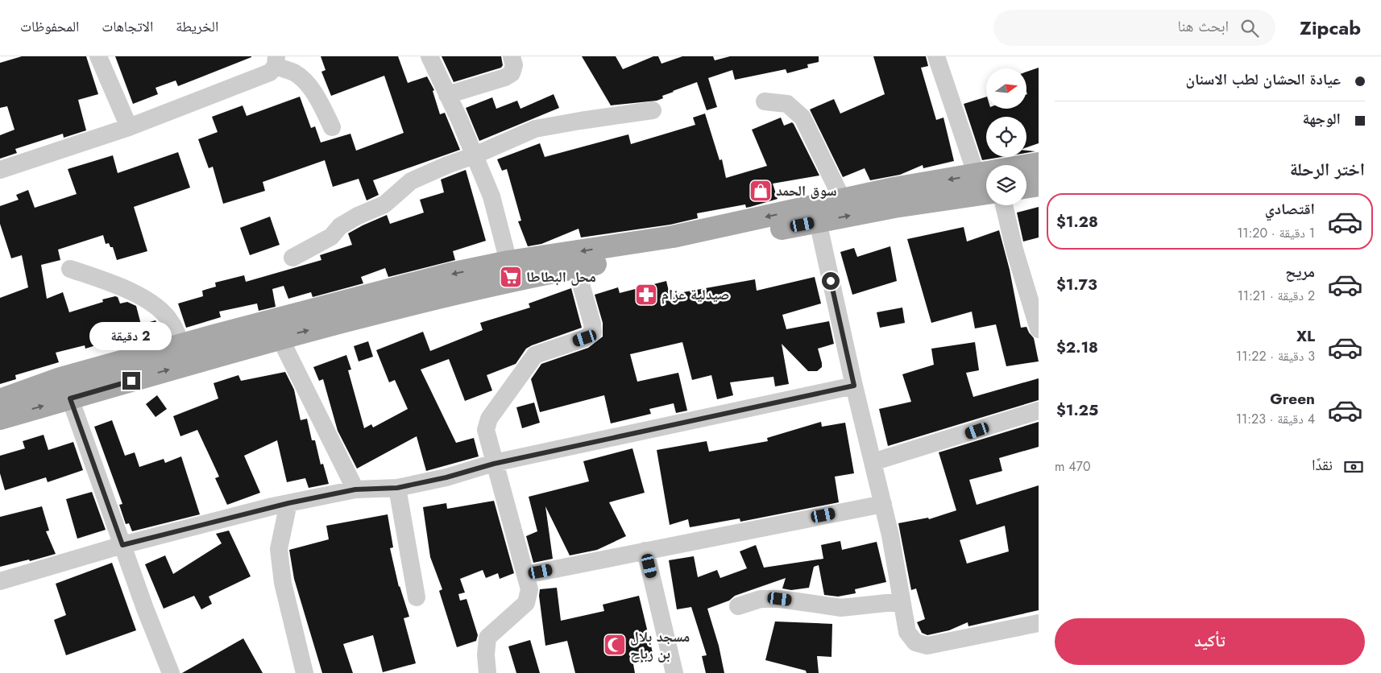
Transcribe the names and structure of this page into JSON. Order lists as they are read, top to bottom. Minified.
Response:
{"places":{"shop":["سوق الحمد"],"supermarket":["محل البطاطا"],"pharmacy":["صيدلية عزام"],"mosque":["مسجد بلال بن رباح"]},"north":"right","page":{"header":"Zipcab","search":"ابحث هنا","nav":["الخريطة","الاتجاهات","المحفوظات"],"banner":["عيادة الحشان لطب الاسنان","الوجهة"],"heading":"اختر الرحلة","list":[{"name":"اقتصادي","note":"1 دقيقة · 11:20","value":"$1.28"},{"name":"مريح","note":"2 دقيقة · 11:21","value":"$1.73"},{"name":"XL","note":"3 دقيقة · 11:22","value":"$2.18"},{"name":"Green","note":"4 دقيقة · 11:23","value":"$1.25"}],"bubble":"2 دقيقة","pay":["نقدًا","470 m"],"buttons":"تأكيد"}}
